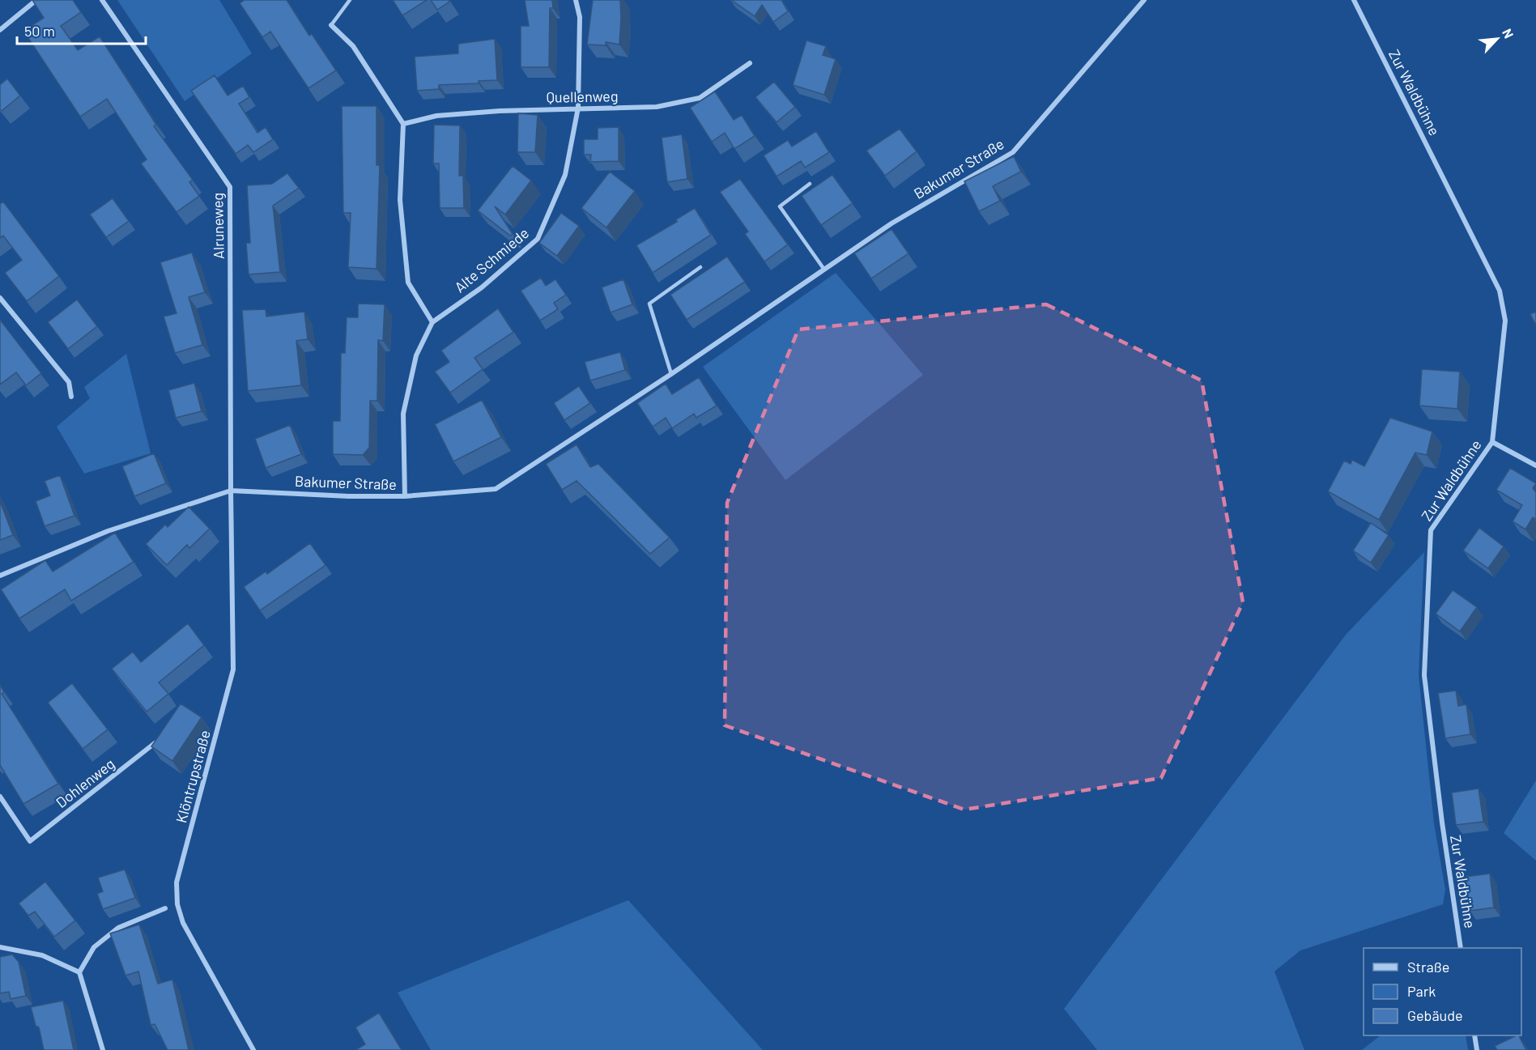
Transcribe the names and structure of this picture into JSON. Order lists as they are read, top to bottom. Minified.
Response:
{"streets":{"street":["Zur Waldbühne","Quellenweg","Bakumer Straße","Alruneweg","Alte Schmiede","Klöntrupstraße","Dohlenweg"]},"crossings":[["Quellenweg","Alte Schmiede"],["Bakumer Straße","Alruneweg"],["Bakumer Straße","Alte Schmiede"],["Bakumer Straße","Klöntrupstraße"],["Alruneweg","Klöntrupstraße"]],"legend":["Straße","Park","Gebäude"],"scale_bar":"50 m","north":"top right"}
